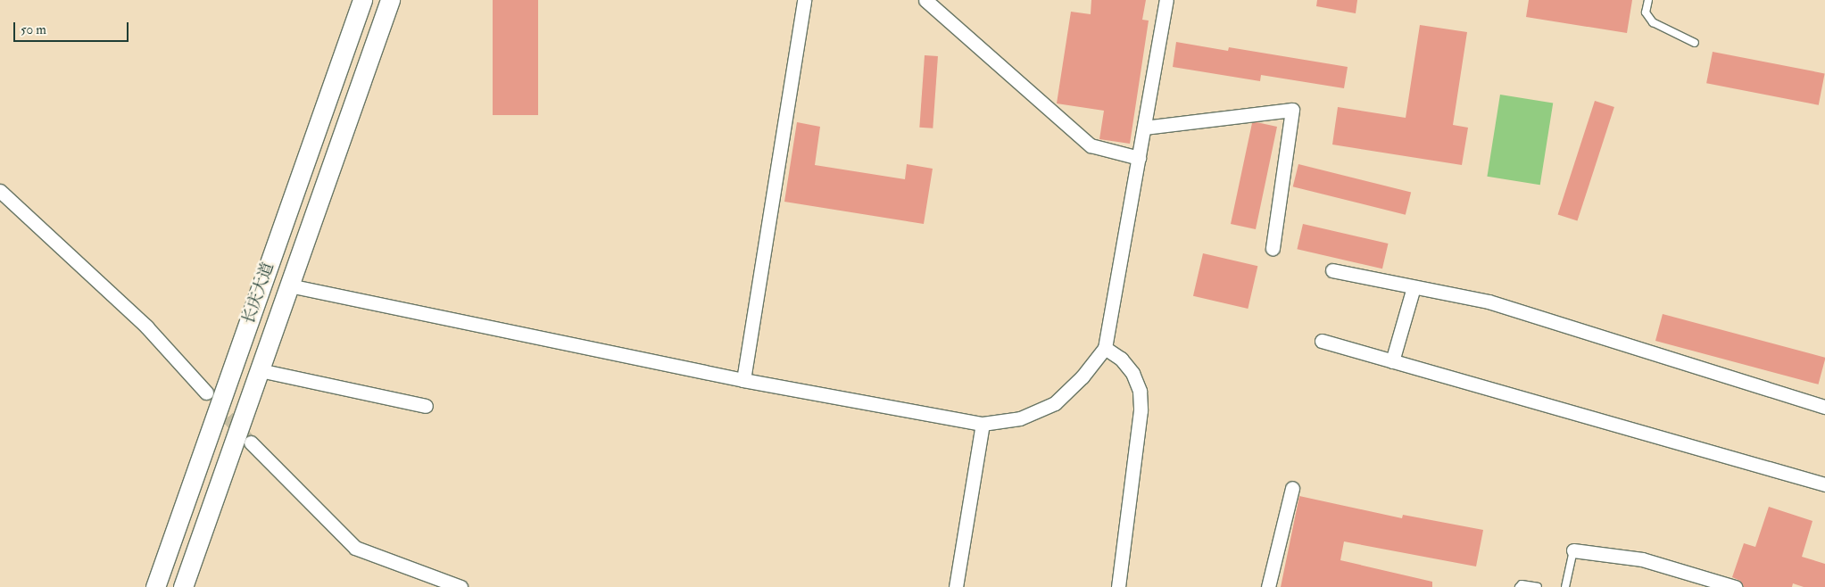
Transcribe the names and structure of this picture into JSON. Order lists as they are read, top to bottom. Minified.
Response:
{"streets":{"main road":["长庆大道"]},"scale_bar":"50 m"}
